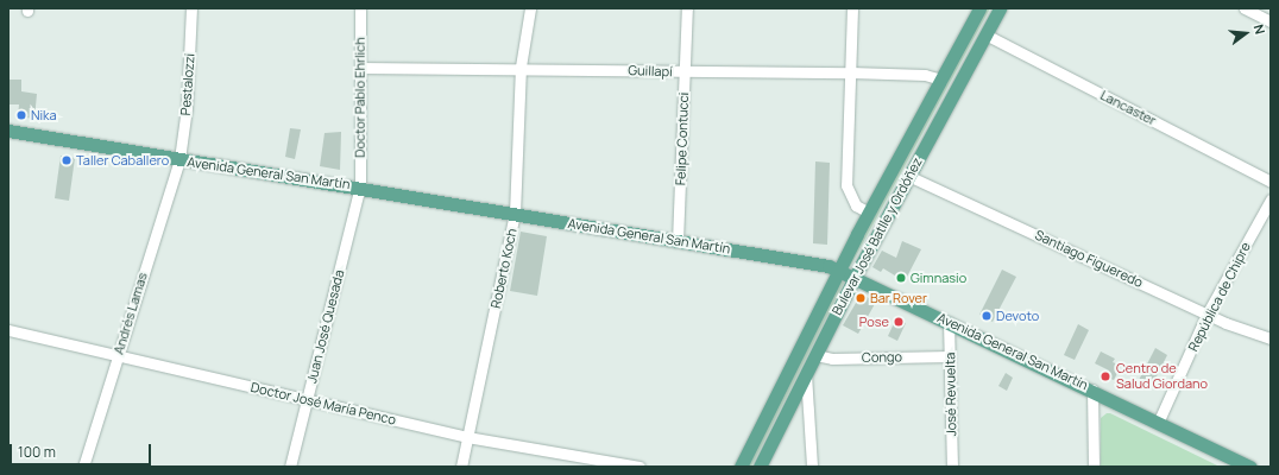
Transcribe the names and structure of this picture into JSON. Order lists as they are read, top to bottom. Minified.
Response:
{"streets":{"main road":["Avenida General San Martín","Bulevar José Batlle y Ordóñez"],"street":["Guillapí","Pestalozzi","Doctor Pablo Ehrlich","Lancaster","Felipe Contucci","Santiago Figueredo","Roberto Koch","República de Chipre","Andrés Lamas","Juan José Quesada","Congo","José Revuelta","Doctor José María Penco"]},"crossings":[["Guillapí","Doctor Pablo Ehrlich"],["Guillapí","Felipe Contucci"],["Guillapí","Bulevar José Batlle y Ordóñez"],["Guillapí","Roberto Koch"],["Pestalozzi","Avenida General San Martín"],["Pestalozzi","Andrés Lamas"],["Doctor Pablo Ehrlich","Avenida General San Martín"],["Doctor Pablo Ehrlich","Juan José Quesada"],["Lancaster","Bulevar José Batlle y Ordóñez"],["Felipe Contucci","Avenida General San Martín"],["Avenida General San Martín","Bulevar José Batlle y Ordóñez"],["Avenida General San Martín","Roberto Koch"],["Avenida General San Martín","República de Chipre"],["Avenida General San Martín","Andrés Lamas"],["Avenida General San Martín","Juan José Quesada"],["Avenida General San Martín","José Revuelta"],["Bulevar José Batlle y Ordóñez","Santiago Figueredo"],["Bulevar José Batlle y Ordóñez","Congo"],["Santiago Figueredo","República de Chipre"],["Roberto Koch","Doctor José María Penco"],["Andrés Lamas","Doctor José María Penco"],["Juan José Quesada","Doctor José María Penco"],["Congo","José Revuelta"]],"places":["Nika","Taller Caballero","Gimnasio","Bar Rover","Devoto","Pose","Centro de Salud Giordano"],"scale_bar":"100 m","north":"right"}
